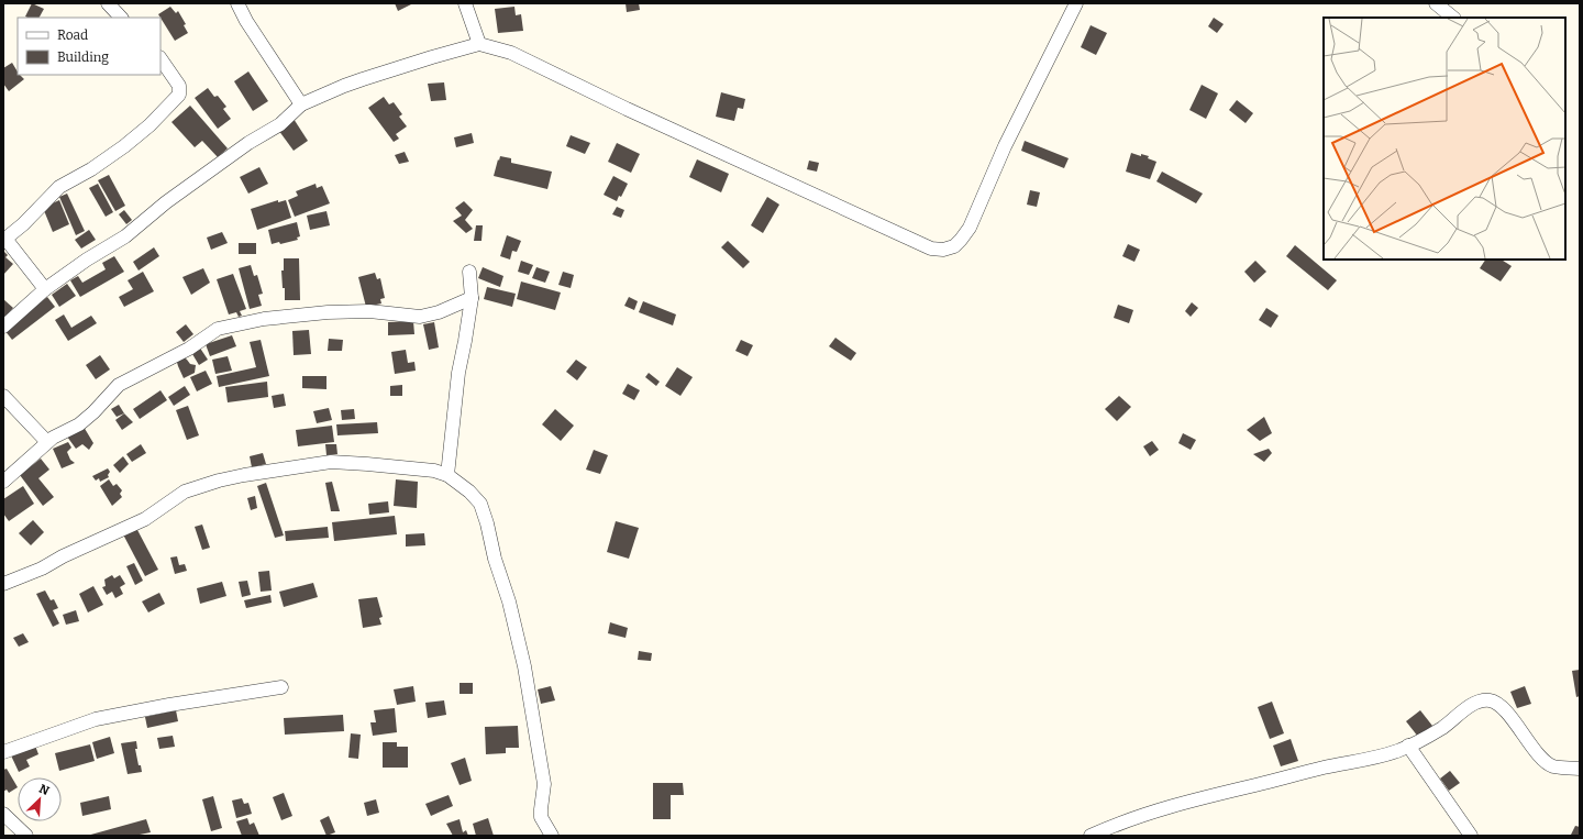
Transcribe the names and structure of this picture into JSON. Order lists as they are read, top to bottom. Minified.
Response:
{"legend":["Road","Building"],"north":"top right"}
